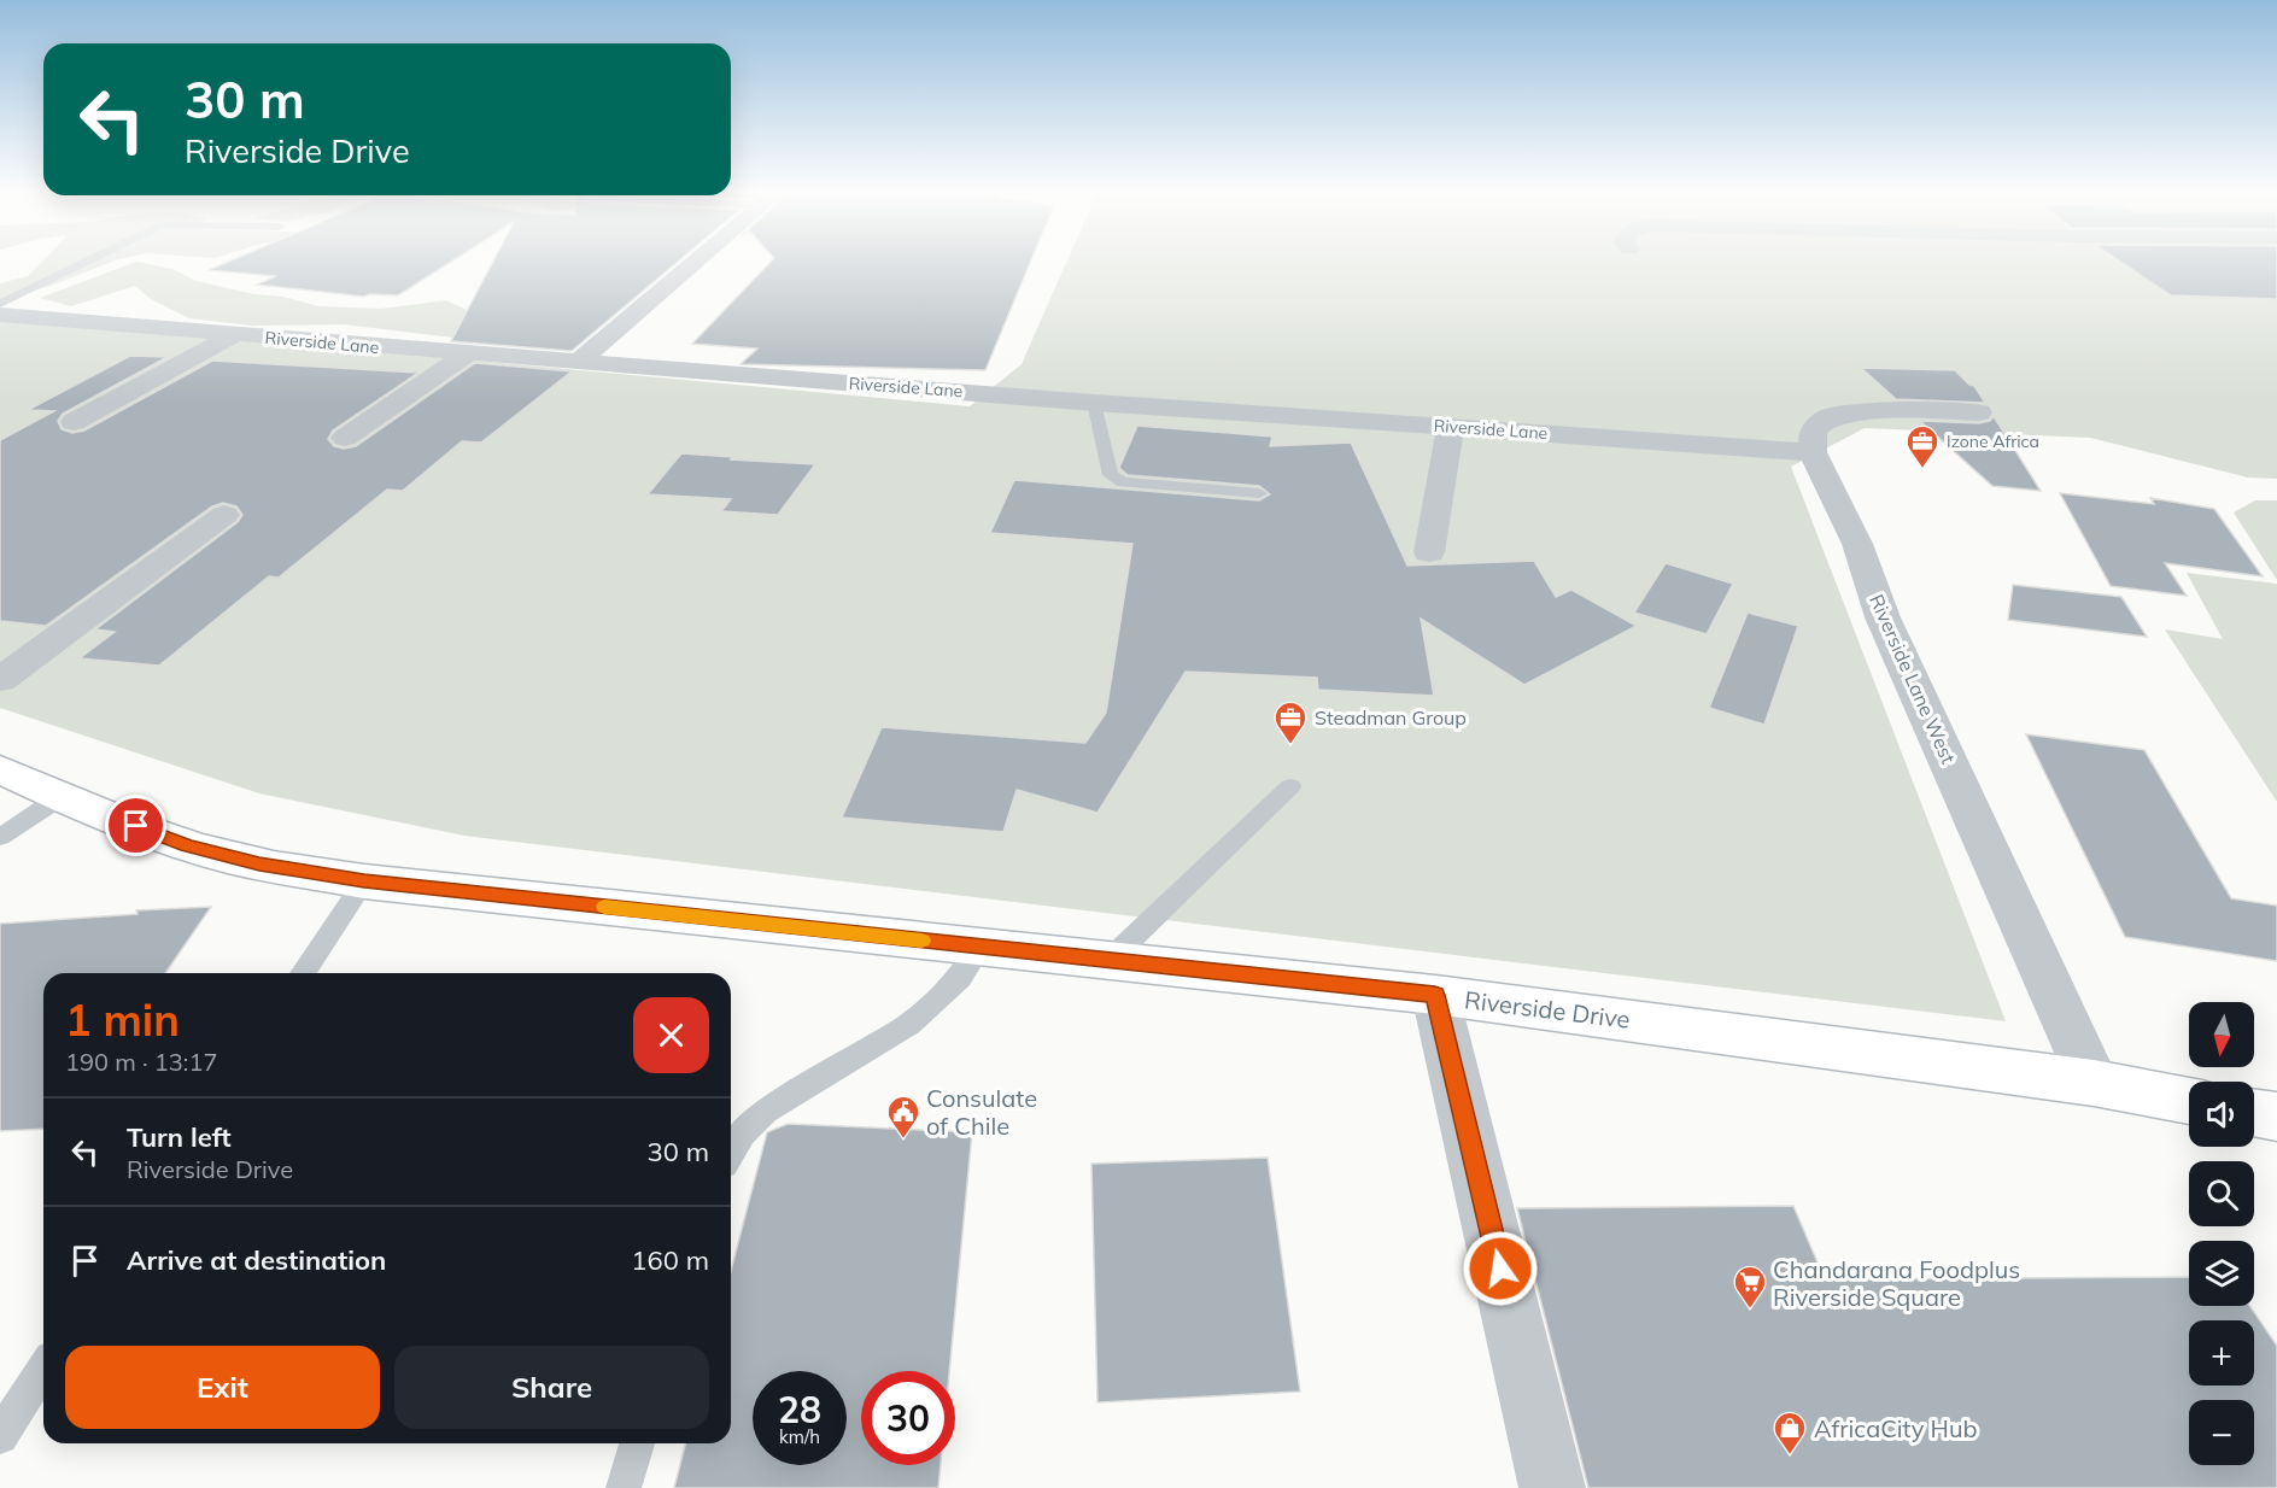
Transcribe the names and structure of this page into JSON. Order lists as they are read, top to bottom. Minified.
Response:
{"streets":{"street":["Riverside Lane","Riverside Lane West","Riverside Drive"]},"crossings":[["Riverside Lane","Riverside Lane West"],["Riverside Lane West","Riverside Drive"]],"places":{"office":["Izone Africa","Steadman Group"],"public building":["Consulate of Chile"],"supermarket":["Chandarana Foodplus Riverside Square"],"shop":["AfricaCity Hub"]},"north":"bottom","page":{"turn":["30 m","Riverside Drive"],"heading":["1 min","190 m · 13:17"],"map_buttons":["+","−"],"list":[{"name":"Turn left","note":"Riverside Drive","value":"30 m"},{"name":"Arrive at destination","value":"160 m"}],"buttons":["Exit","Share"],"speed":"28 km/h","limit":"30"}}
